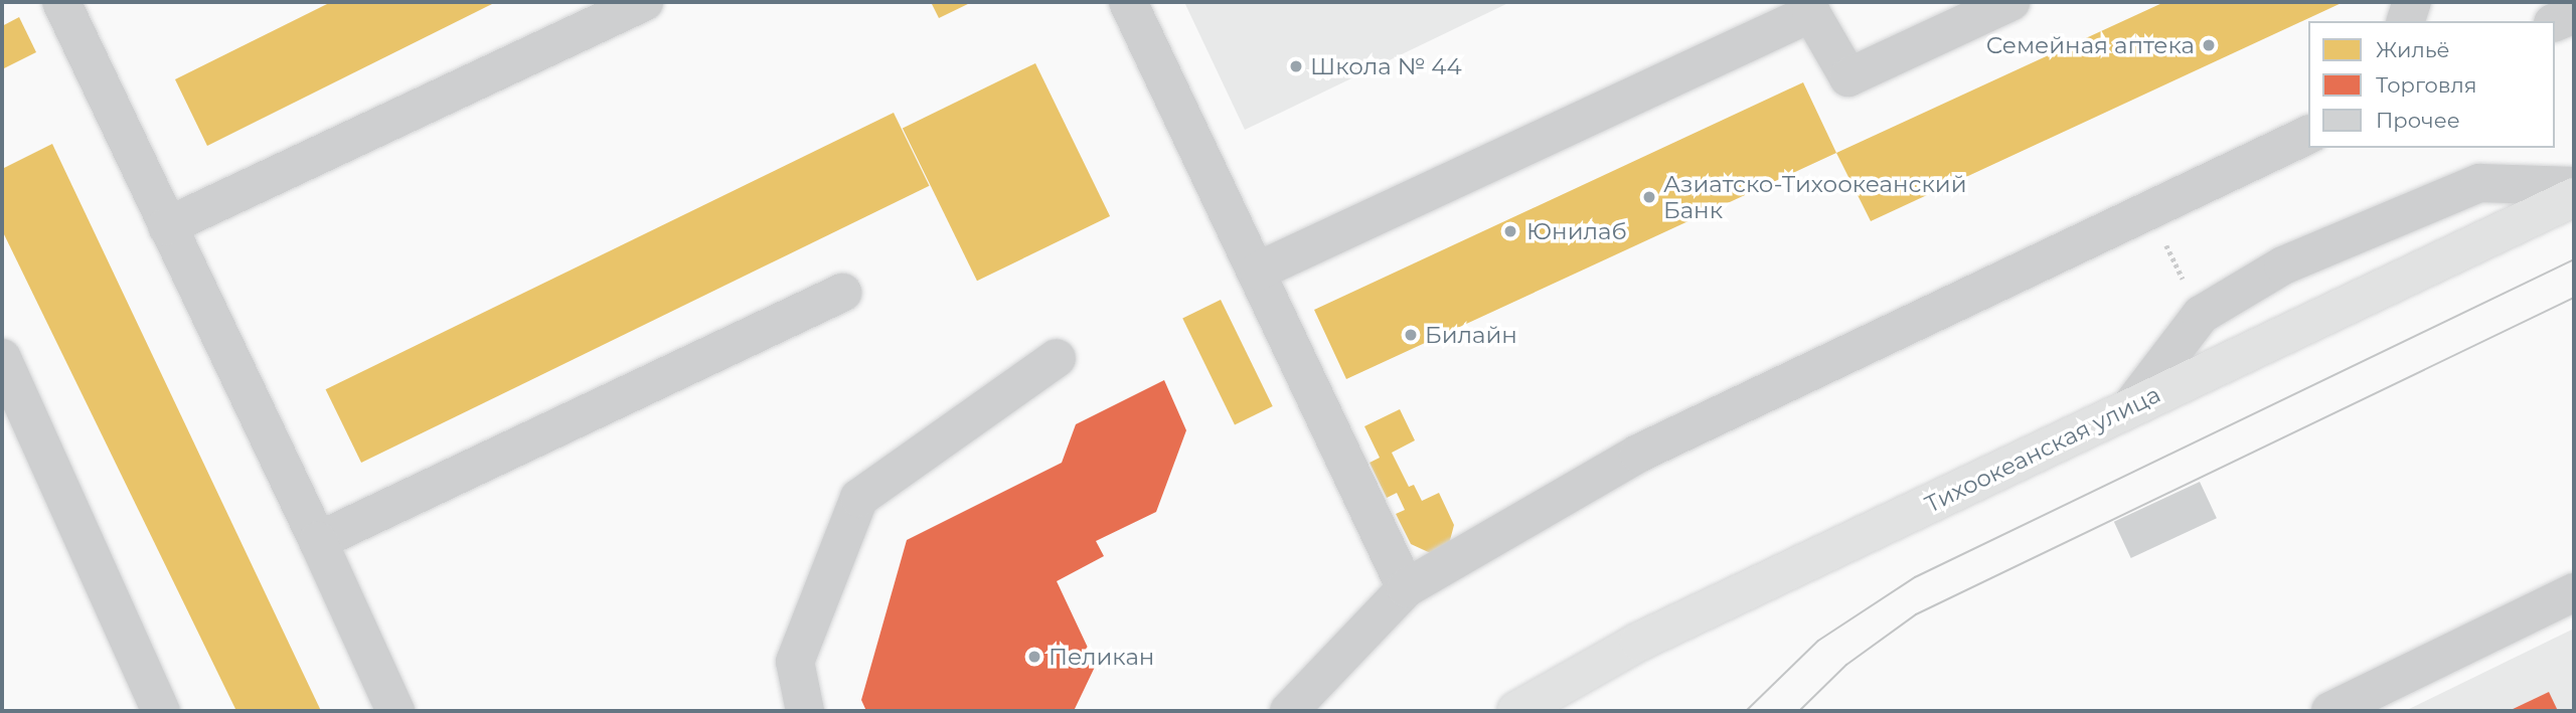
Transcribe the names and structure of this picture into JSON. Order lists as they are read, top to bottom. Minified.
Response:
{"streets":{"main road":["Тихоокеанская улица"]},"places":["Семейная аптека","Школа № 44","Азиатско-Тихоокеанский Банк","Юнилаб","Билайн","Пеликан"],"legend":["Жильё","Торговля","Прочее"]}
